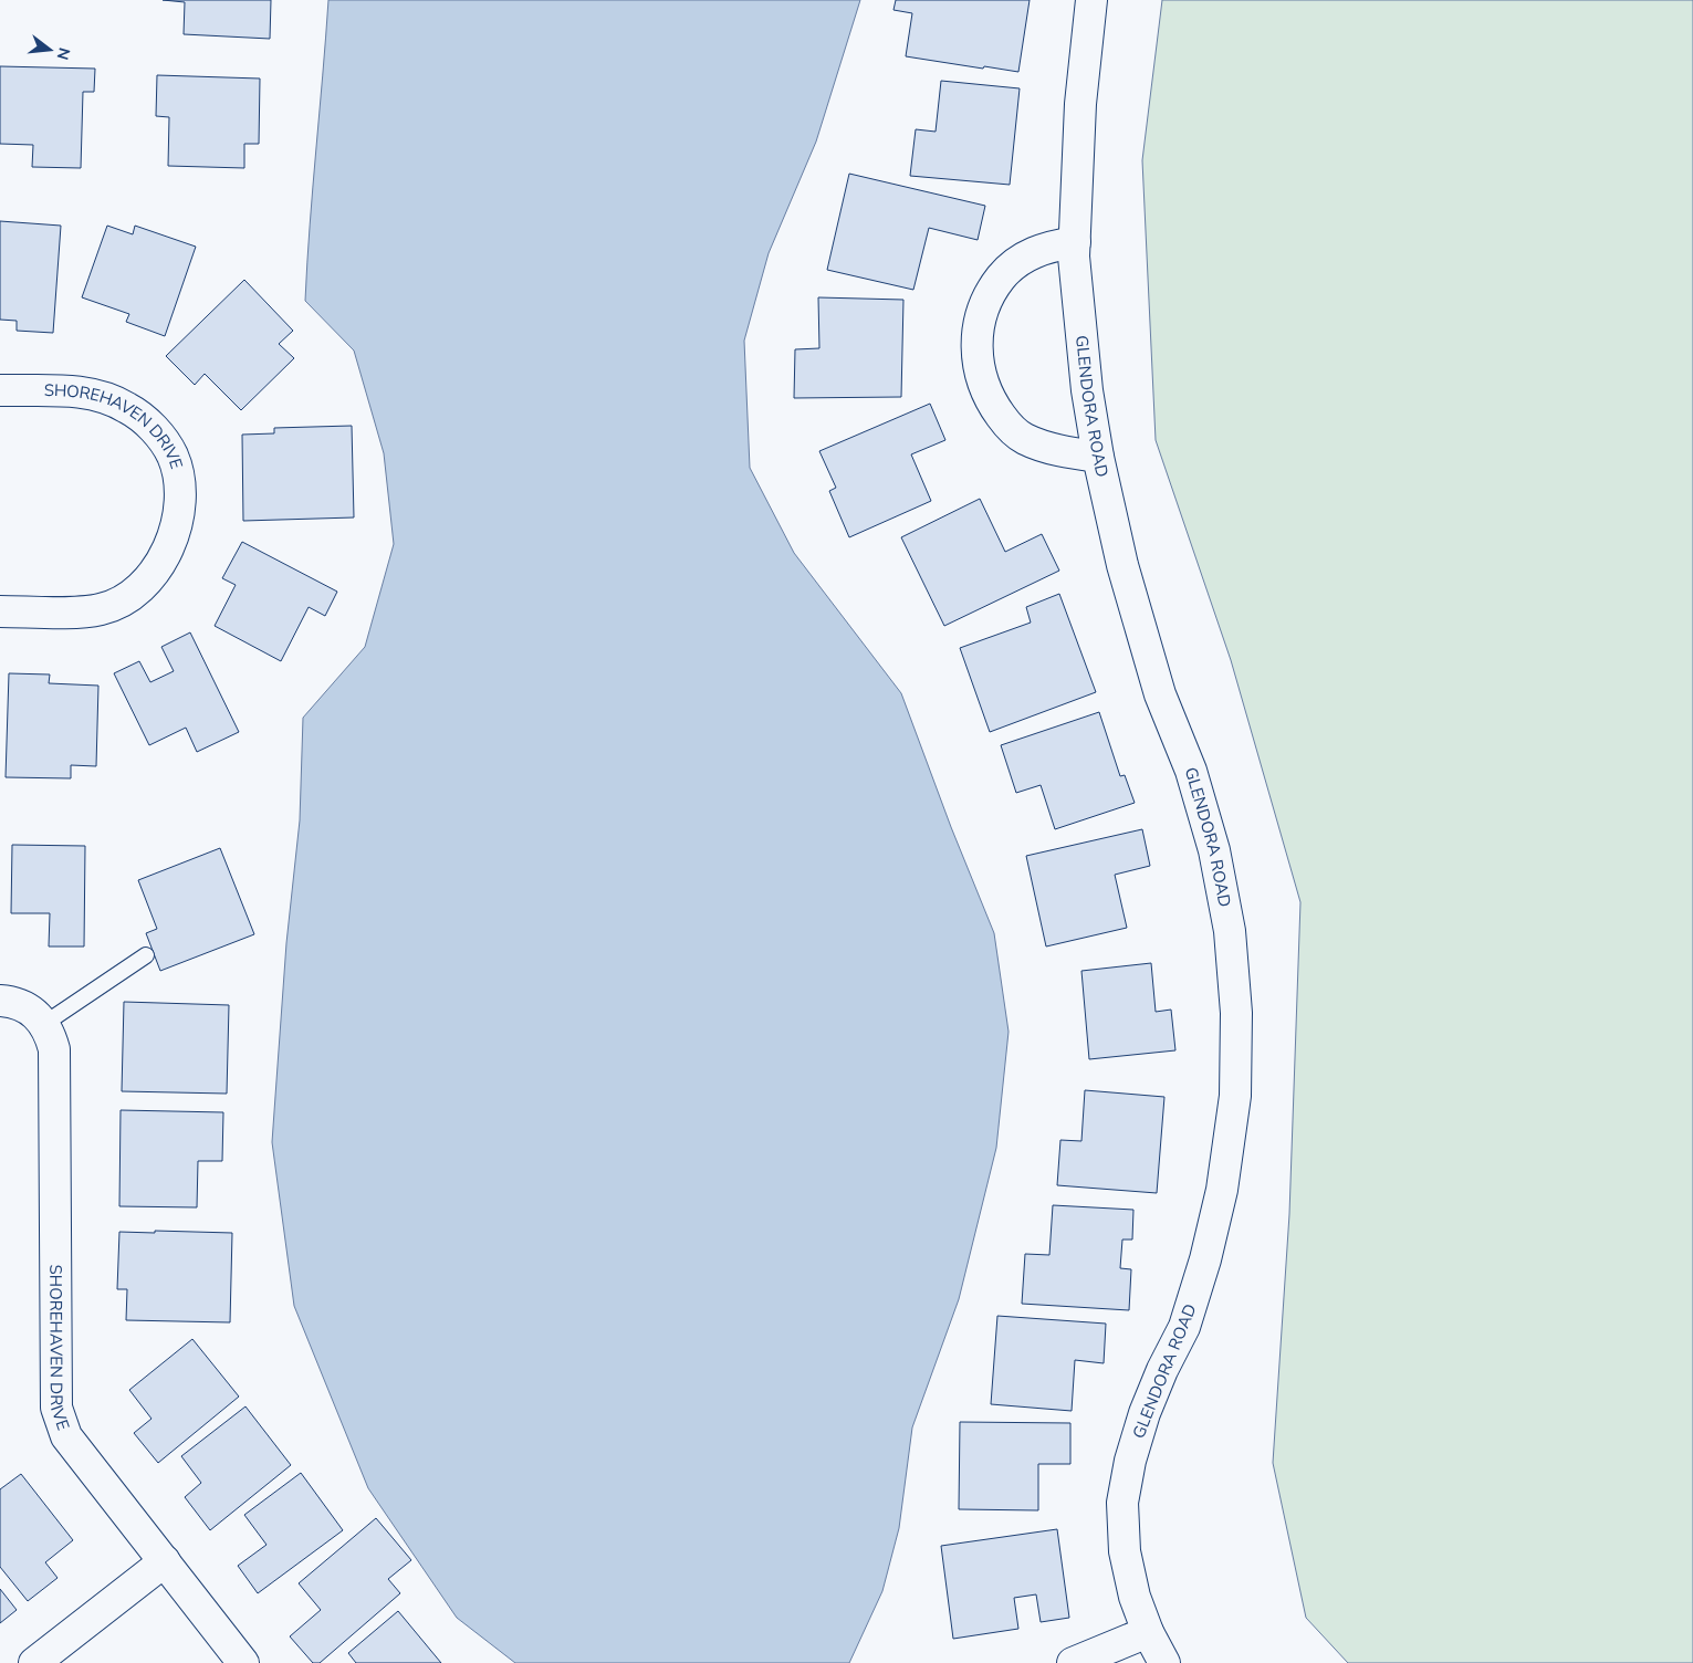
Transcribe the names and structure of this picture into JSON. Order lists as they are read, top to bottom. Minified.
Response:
{"streets":{"street":["GLENDORA ROAD","SHOREHAVEN DRIVE"]},"north":"right"}
